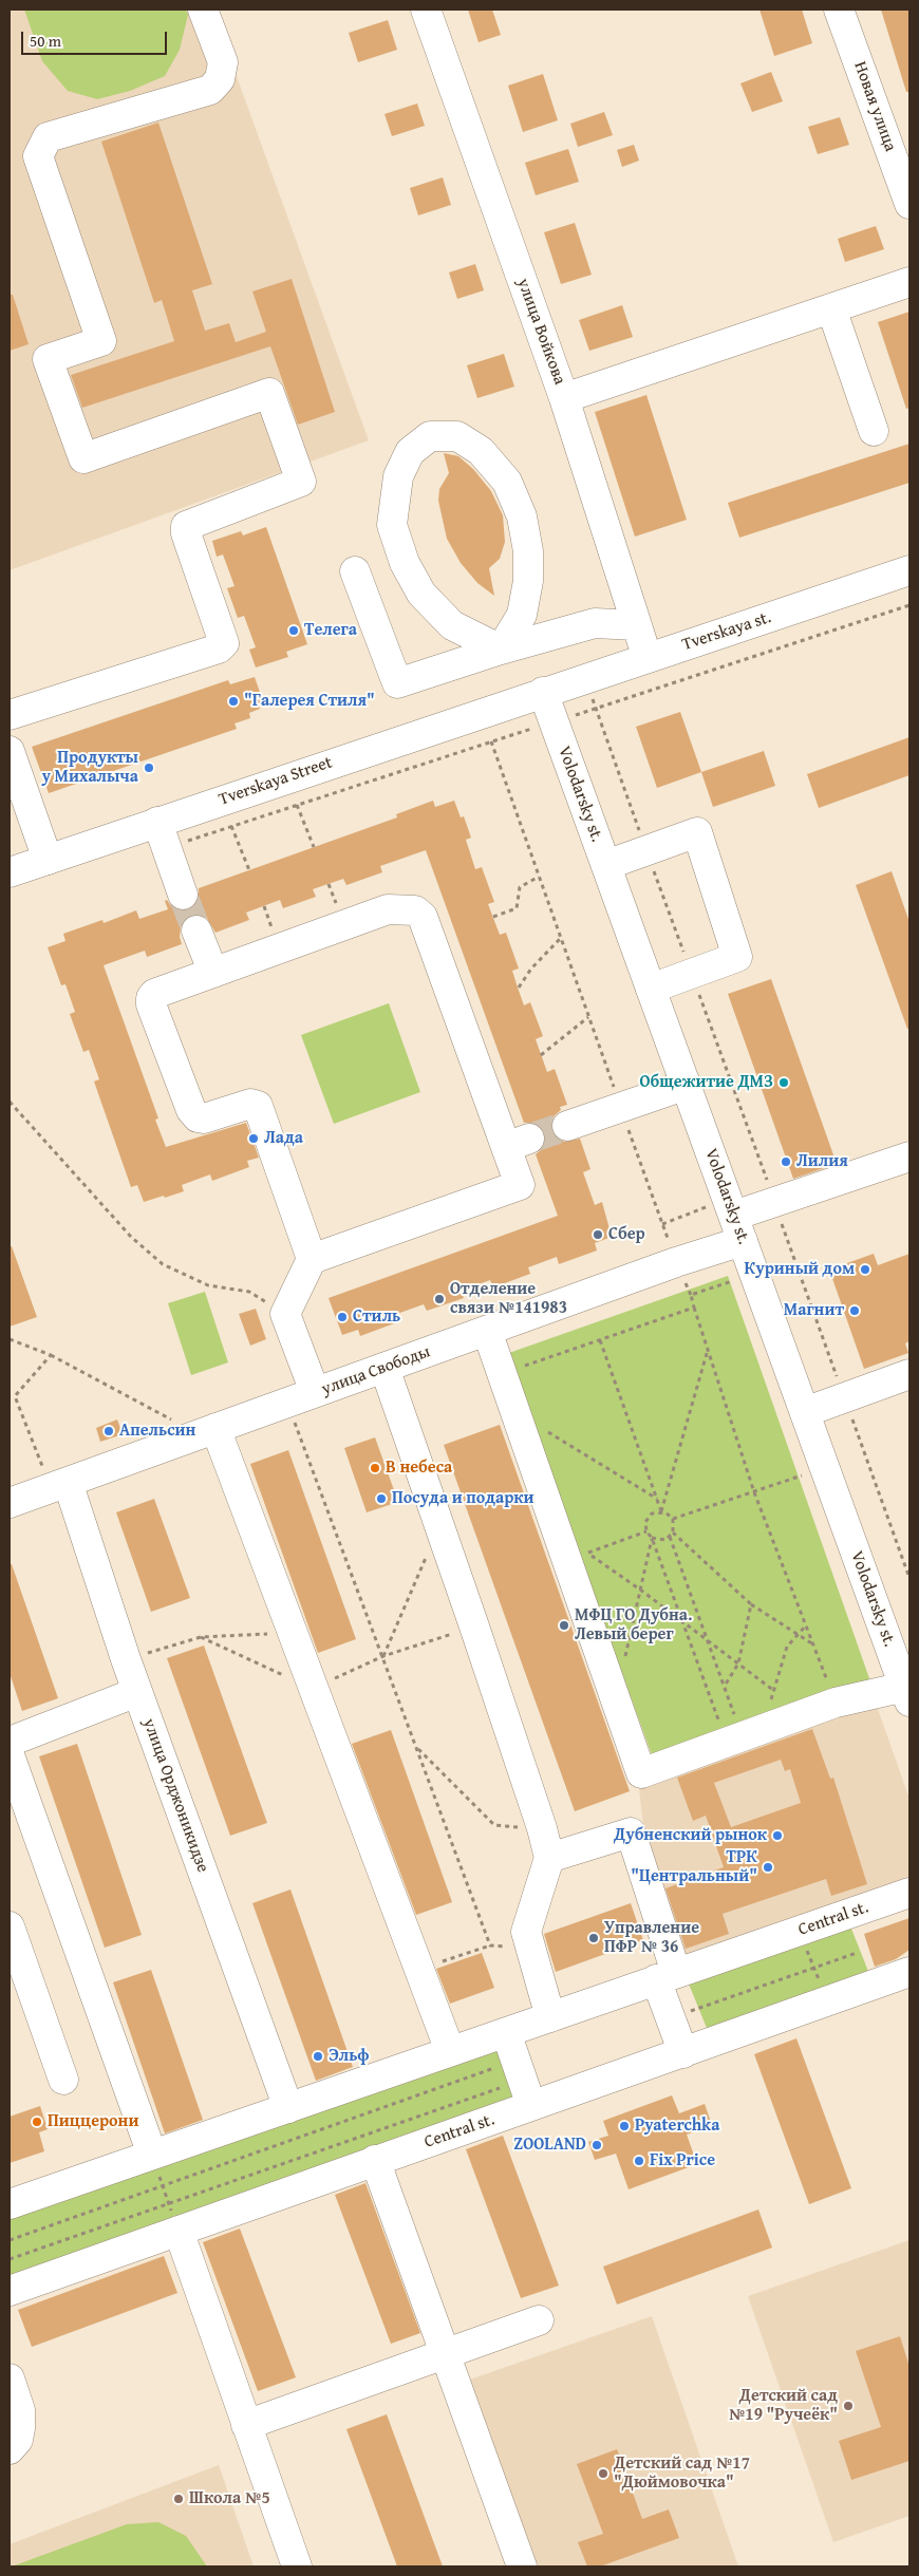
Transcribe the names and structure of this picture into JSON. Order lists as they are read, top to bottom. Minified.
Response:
{"streets":{"street":["Новая улица","улица Войкова","Tverskaya st.","Tverskaya Street","Volodarsky st.","улица Свободы","улица Орджоникидзе","Central st."]},"crossings":[["улица Войкова","Tverskaya st."],["Tverskaya st.","Tverskaya Street"],["Tverskaya st.","Volodarsky st."],["Tverskaya Street","Volodarsky st."],["Volodarsky st.","улица Свободы"],["улица Свободы","улица Орджоникидзе"],["улица Орджоникидзе","Central st."]],"places":["Телега","\"Галерея Стиля\"","Продукты у Михалыча","Общежитие ДМЗ","Лада","Лилия","Сбер","Куриный дом","Отделение связи №141983","Магнит","Стиль","Апельсин","В небеса","Посуда и подарки","МФЦ ГО Дубна. Левый берег","Дубненский рынок","ТРК \"Центральный\"","Управление ПФР № 36","Эльф","Пиццерони","Pyaterchka","ZOOLAND","Fix Price","Детский сад №19 \"Ручеёк\"","Детский сад №17 \"Дюймовочка\"","Школа №5"],"scale_bar":"50 m"}
